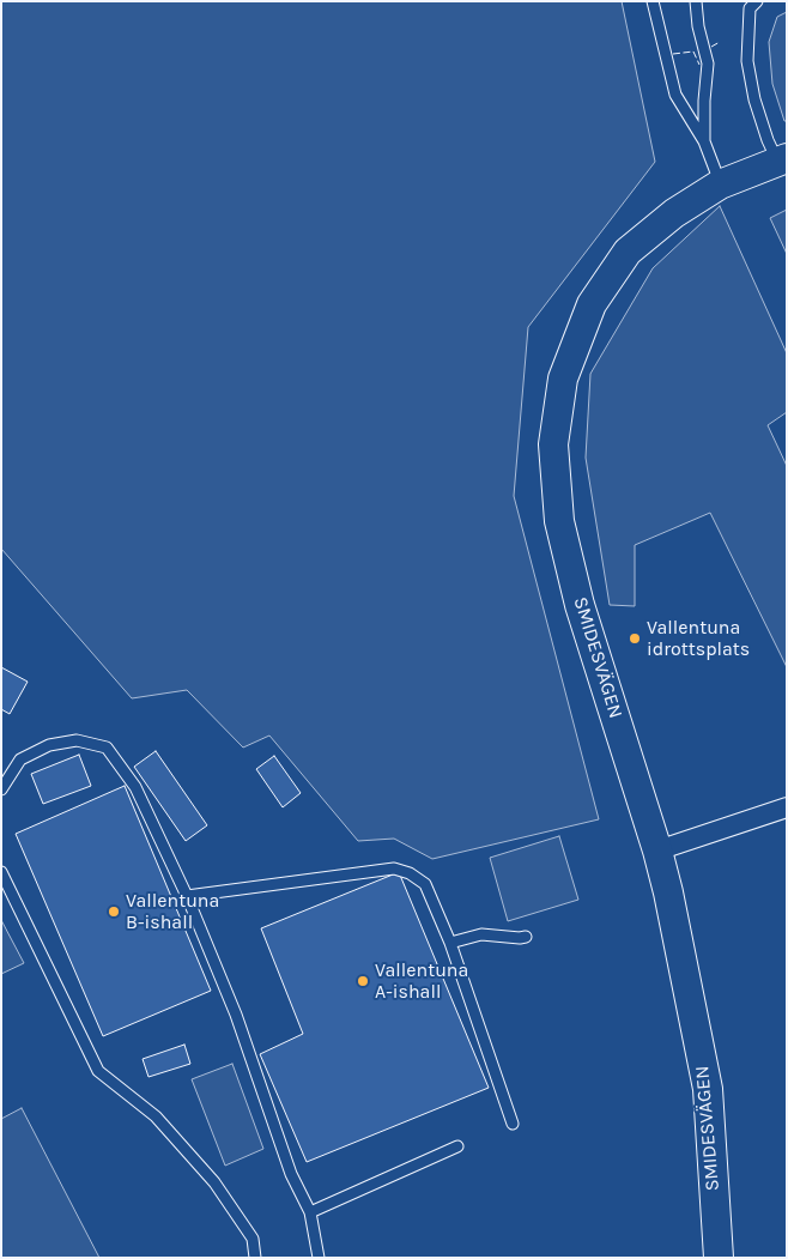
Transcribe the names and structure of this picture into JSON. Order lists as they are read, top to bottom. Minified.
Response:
{"streets":{"main road":["SMIDESVÄGEN"]},"places":["Vallentuna idrottsplats","Vallentuna B-ishall","Vallentuna A-ishall"]}
